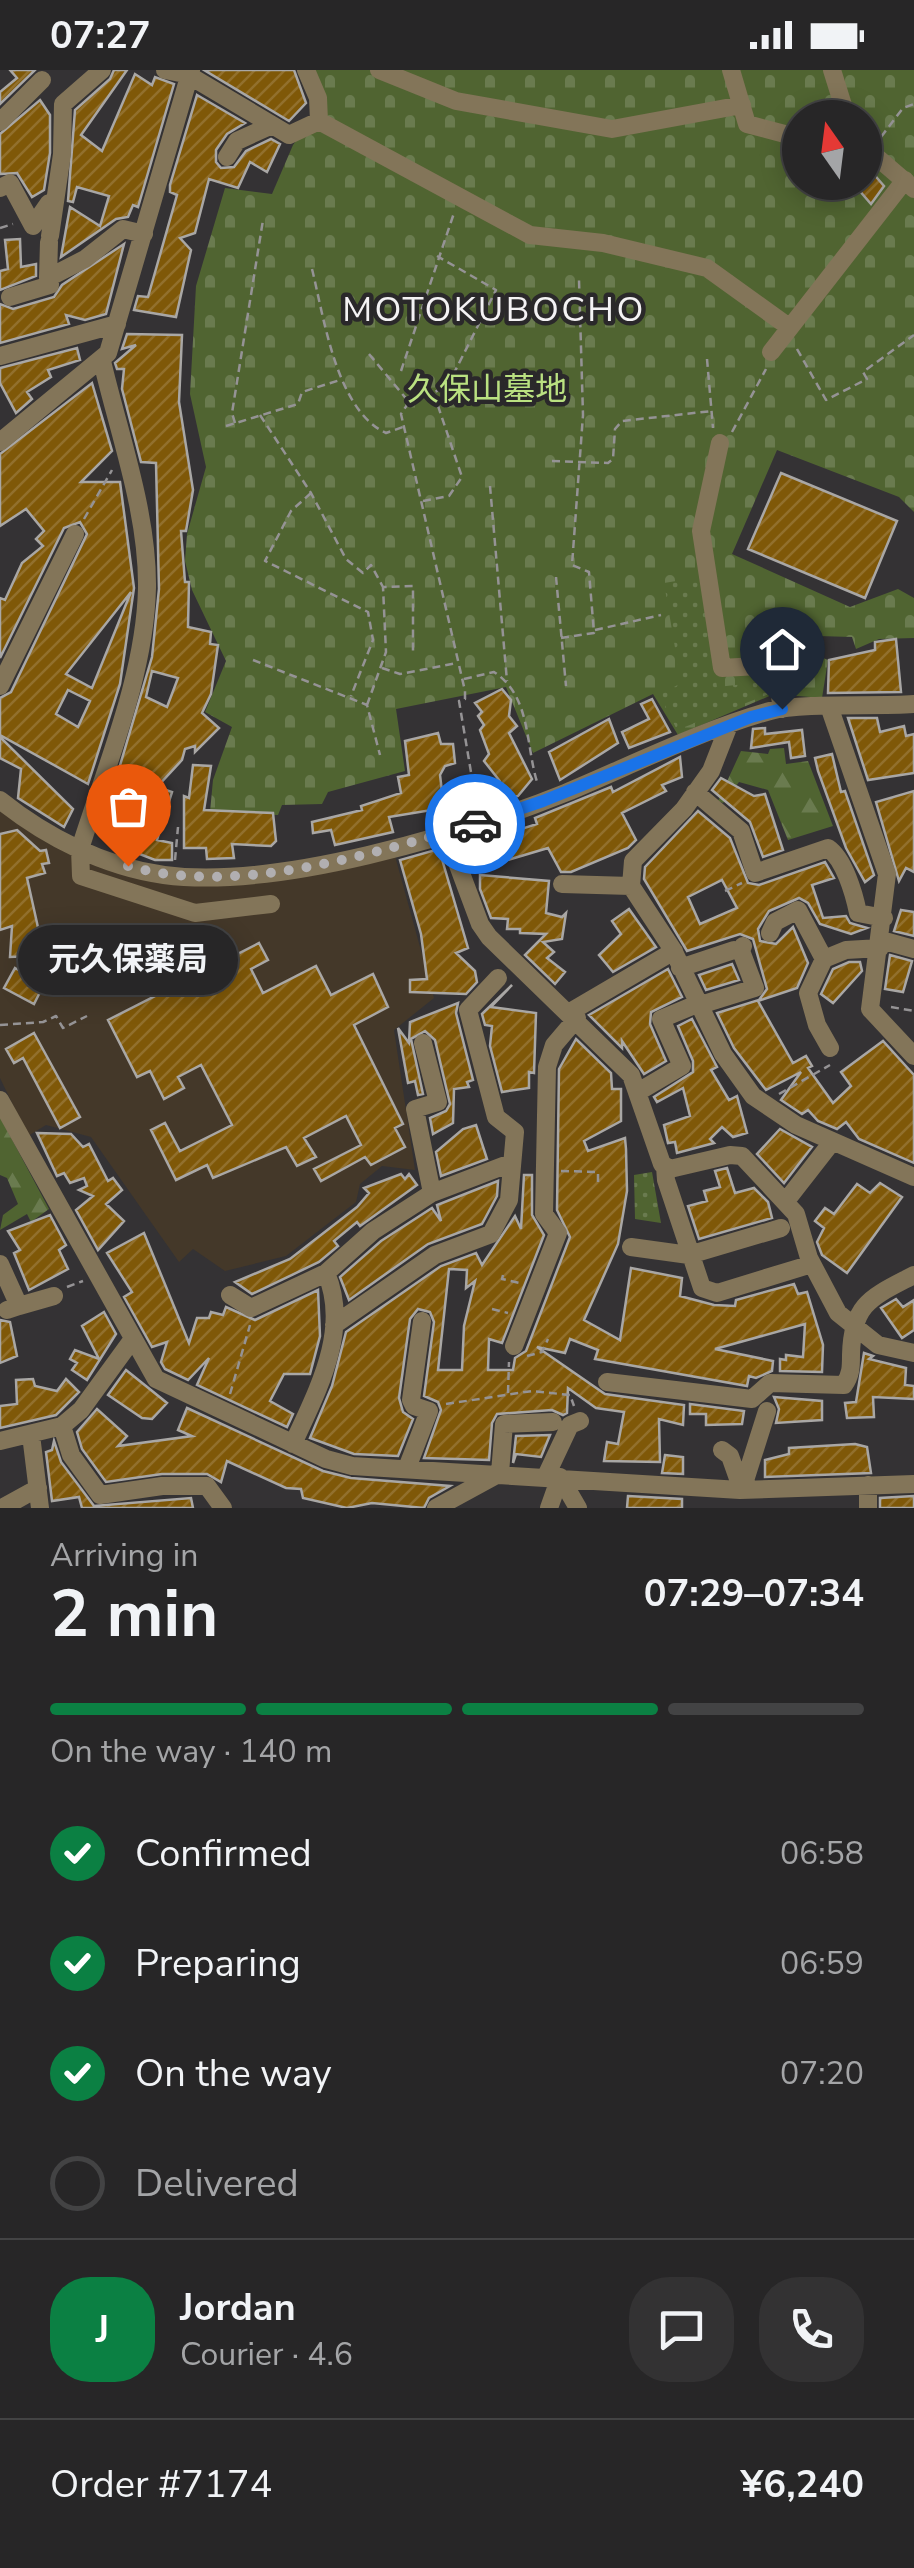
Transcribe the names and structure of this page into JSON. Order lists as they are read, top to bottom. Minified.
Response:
{"districts":["MOTOKUBOCHO"],"parks":["久保山墓地"],"places":["元久保薬局"],"north":"top","page":{"status":"07:27","bubble":"元久保薬局","heading":["2 min","Arriving in","07:29–07:34"],"panel":["Jordan","Courier · 4.6","Order #7174","¥6,240"],"bar":"On the way · 140 m","list":[["Confirmed","06:58"],["Preparing","06:59"],["On the way","07:20"],"Delivered"],"round":"J"}}
